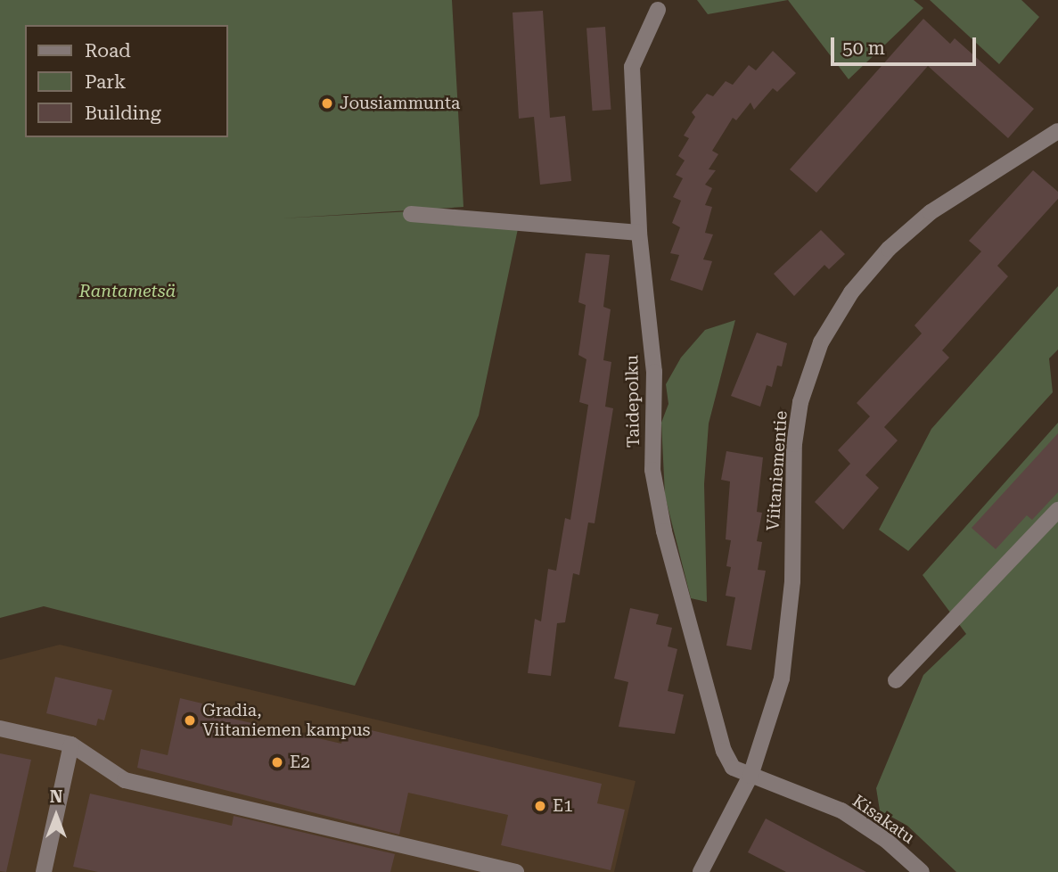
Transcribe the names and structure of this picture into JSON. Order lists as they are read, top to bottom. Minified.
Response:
{"streets":{"street":["Taidepolku","Viitaniementie","Kisakatu"]},"crossings":[["Taidepolku","Viitaniementie"],["Taidepolku","Kisakatu"],["Viitaniementie","Kisakatu"]],"parks":["Rantametsä"],"places":["Jousiammunta","Gradia, Viitaniemen kampus","E2","E1"],"legend":["Road","Park","Building"],"scale_bar":"50 m","north":"top"}
